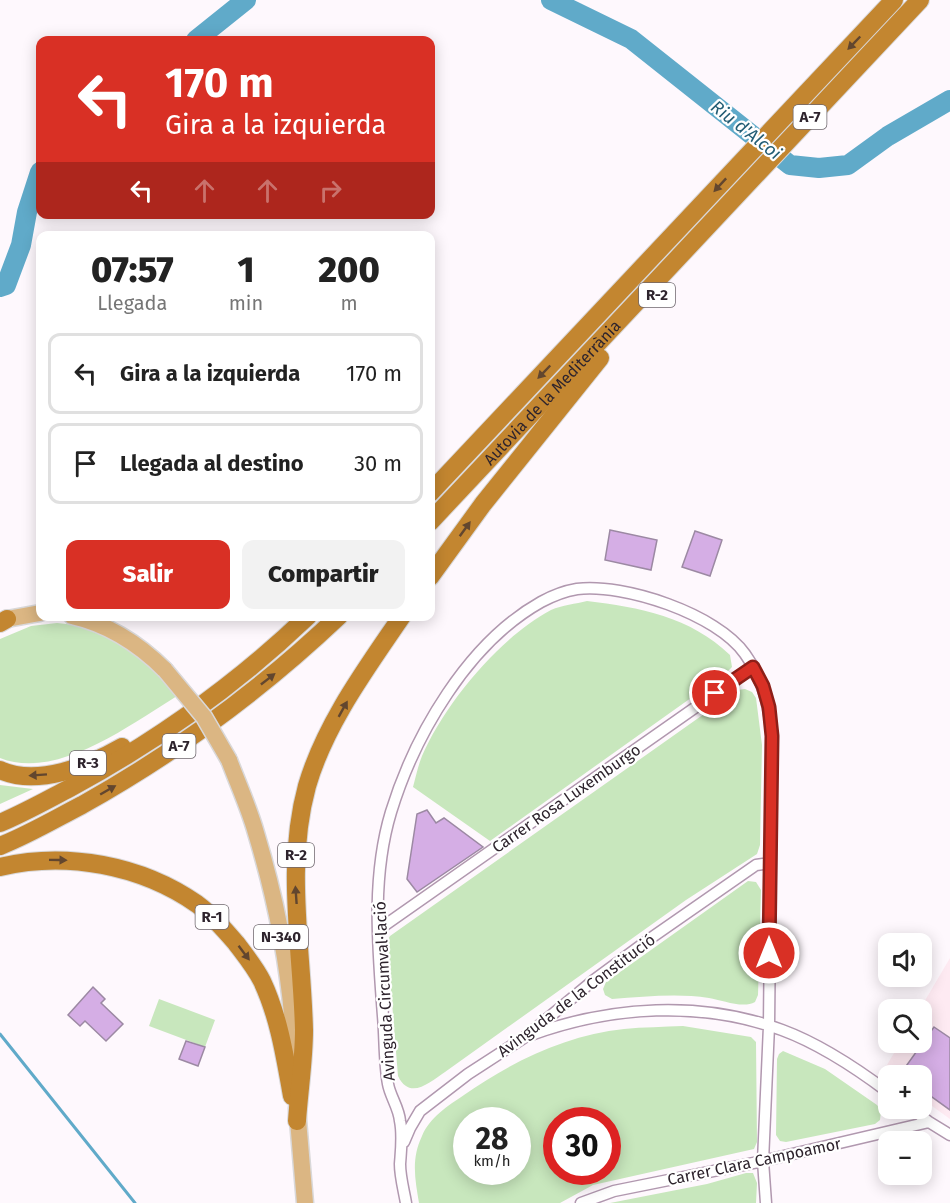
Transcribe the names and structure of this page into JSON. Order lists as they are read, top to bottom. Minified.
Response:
{"streets":{"highway":["A-7","R-2","Autovia de la Mediterrània","R-3","R-1"],"main road":["N-340"],"street":["Carrer Rosa Luxemburgo","Avinguda Circumval·lació","Avinguda de la Constitució","Carrer Clara Campoamor"]},"crossings":[["A-7","R-2"],["A-7","R-3"],["R-2","Autovia de la Mediterrània"],["R-2","R-1"],["R-2","N-340"],["Carrer Rosa Luxemburgo","Avinguda Circumval·lació"],["R-1","N-340"],["Avinguda Circumval·lació","Avinguda de la Constitució"],["Avinguda Circumval·lació","Carrer Clara Campoamor"]],"water":["Riu d'Alcoi"],"page":{"turn":["170 m","Gira a la izquierda"],"eta":["07:57","Llegada","1","min","200","m"],"list":[{"name":"Gira a la izquierda","value":"170 m"},{"name":"Llegada al destino","value":"30 m"}],"buttons":["Salir","Compartir"],"map_buttons":["+","−"],"speed":"28 km/h","limit":"30"}}
